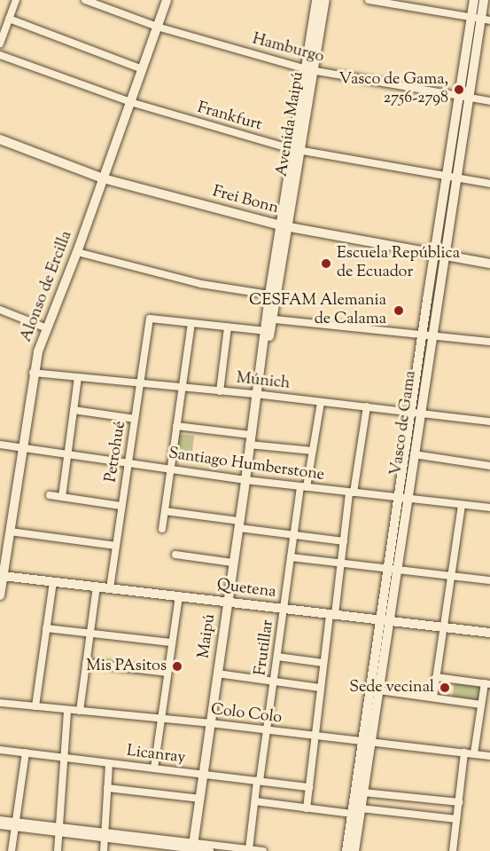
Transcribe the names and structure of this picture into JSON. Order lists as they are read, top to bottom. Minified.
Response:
{"streets":{"street":["Hamburgo","Frankfurt","Avenida Maipú","Frei Bonn","Alonso de Ercilla","Múnich","Vasco de Gama","Petrohué","Santiago Humberstone","Quetena","Maipú","Frutillar","Colo Colo","Licanray"]},"crossings":[["Hamburgo","Avenida Maipú"],["Hamburgo","Alonso de Ercilla"],["Hamburgo","Vasco de Gama"],["Frankfurt","Avenida Maipú"],["Frankfurt","Alonso de Ercilla"],["Frankfurt","Vasco de Gama"],["Avenida Maipú","Frei Bonn"],["Avenida Maipú","Múnich"],["Avenida Maipú","Maipú"],["Frei Bonn","Alonso de Ercilla"],["Frei Bonn","Vasco de Gama"],["Alonso de Ercilla","Múnich"],["Alonso de Ercilla","Santiago Humberstone"],["Alonso de Ercilla","Quetena"],["Múnich","Vasco de Gama"],["Múnich","Petrohué"],["Múnich","Maipú"],["Múnich","Frutillar"],["Vasco de Gama","Santiago Humberstone"],["Vasco de Gama","Quetena"],["Vasco de Gama","Colo Colo"],["Petrohué","Santiago Humberstone"],["Petrohué","Quetena"],["Santiago Humberstone","Maipú"],["Santiago Humberstone","Frutillar"],["Quetena","Maipú"],["Quetena","Frutillar"],["Maipú","Colo Colo"],["Maipú","Licanray"],["Frutillar","Colo Colo"],["Frutillar","Licanray"]],"places":["Vasco de Gama, 2756-2798","Escuela República de Ecuador","CESFAM Alemania de Calama","Mis PAsitos","Sede vecinal"]}
